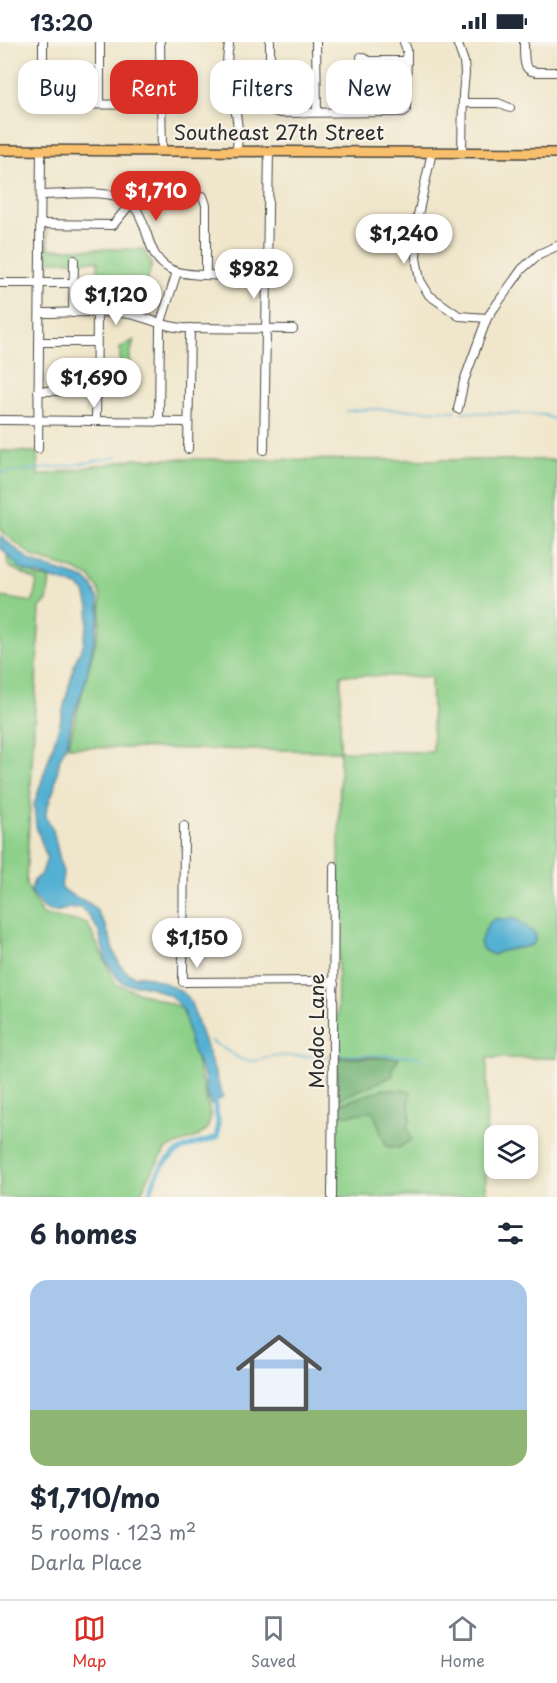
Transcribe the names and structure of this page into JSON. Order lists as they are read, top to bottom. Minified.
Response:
{"streets":{"main road":["Southeast 27th Street"],"street":["Modoc Lane"]},"page":{"status":"13:20","chip":["Buy","Rent","Filters","New"],"price":["$1,710","$1,240","$982","$1,120","$1,690","$1,150"],"heading":"6 homes","list":[{"name":"$1,710/mo","note":"5 rooms · 123 m² · Darla Place"}],"tabs":["Map","Saved","Home"]}}
